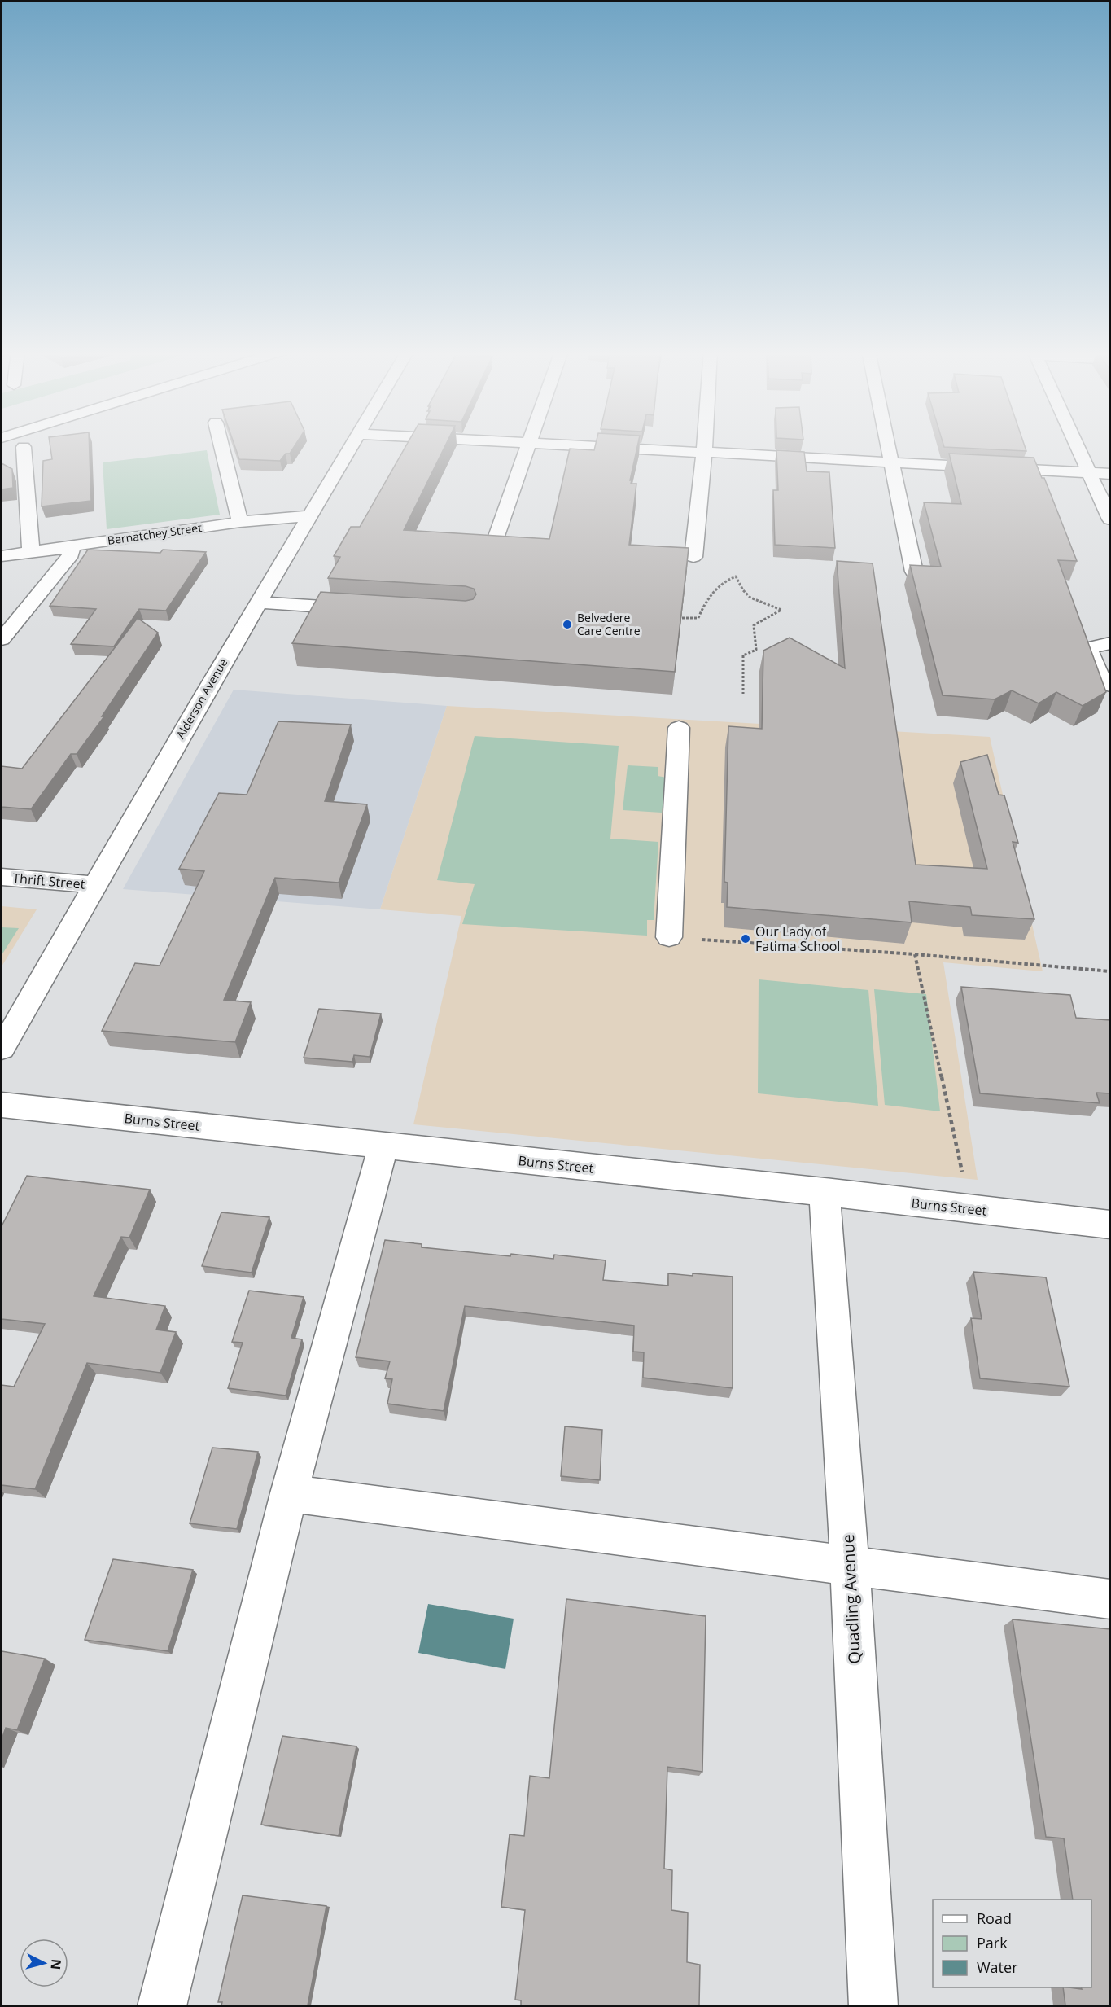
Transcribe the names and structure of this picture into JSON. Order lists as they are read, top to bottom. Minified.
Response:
{"streets":{"street":["Bernatchey Street","Alderson Avenue","Thrift Street","Burns Street","Quadling Avenue"]},"crossings":[["Bernatchey Street","Alderson Avenue"],["Alderson Avenue","Thrift Street"],["Burns Street","Quadling Avenue"]],"places":["Belvedere Care Centre","Our Lady of Fatima School"],"legend":["Road","Park","Water"],"north":"right"}
